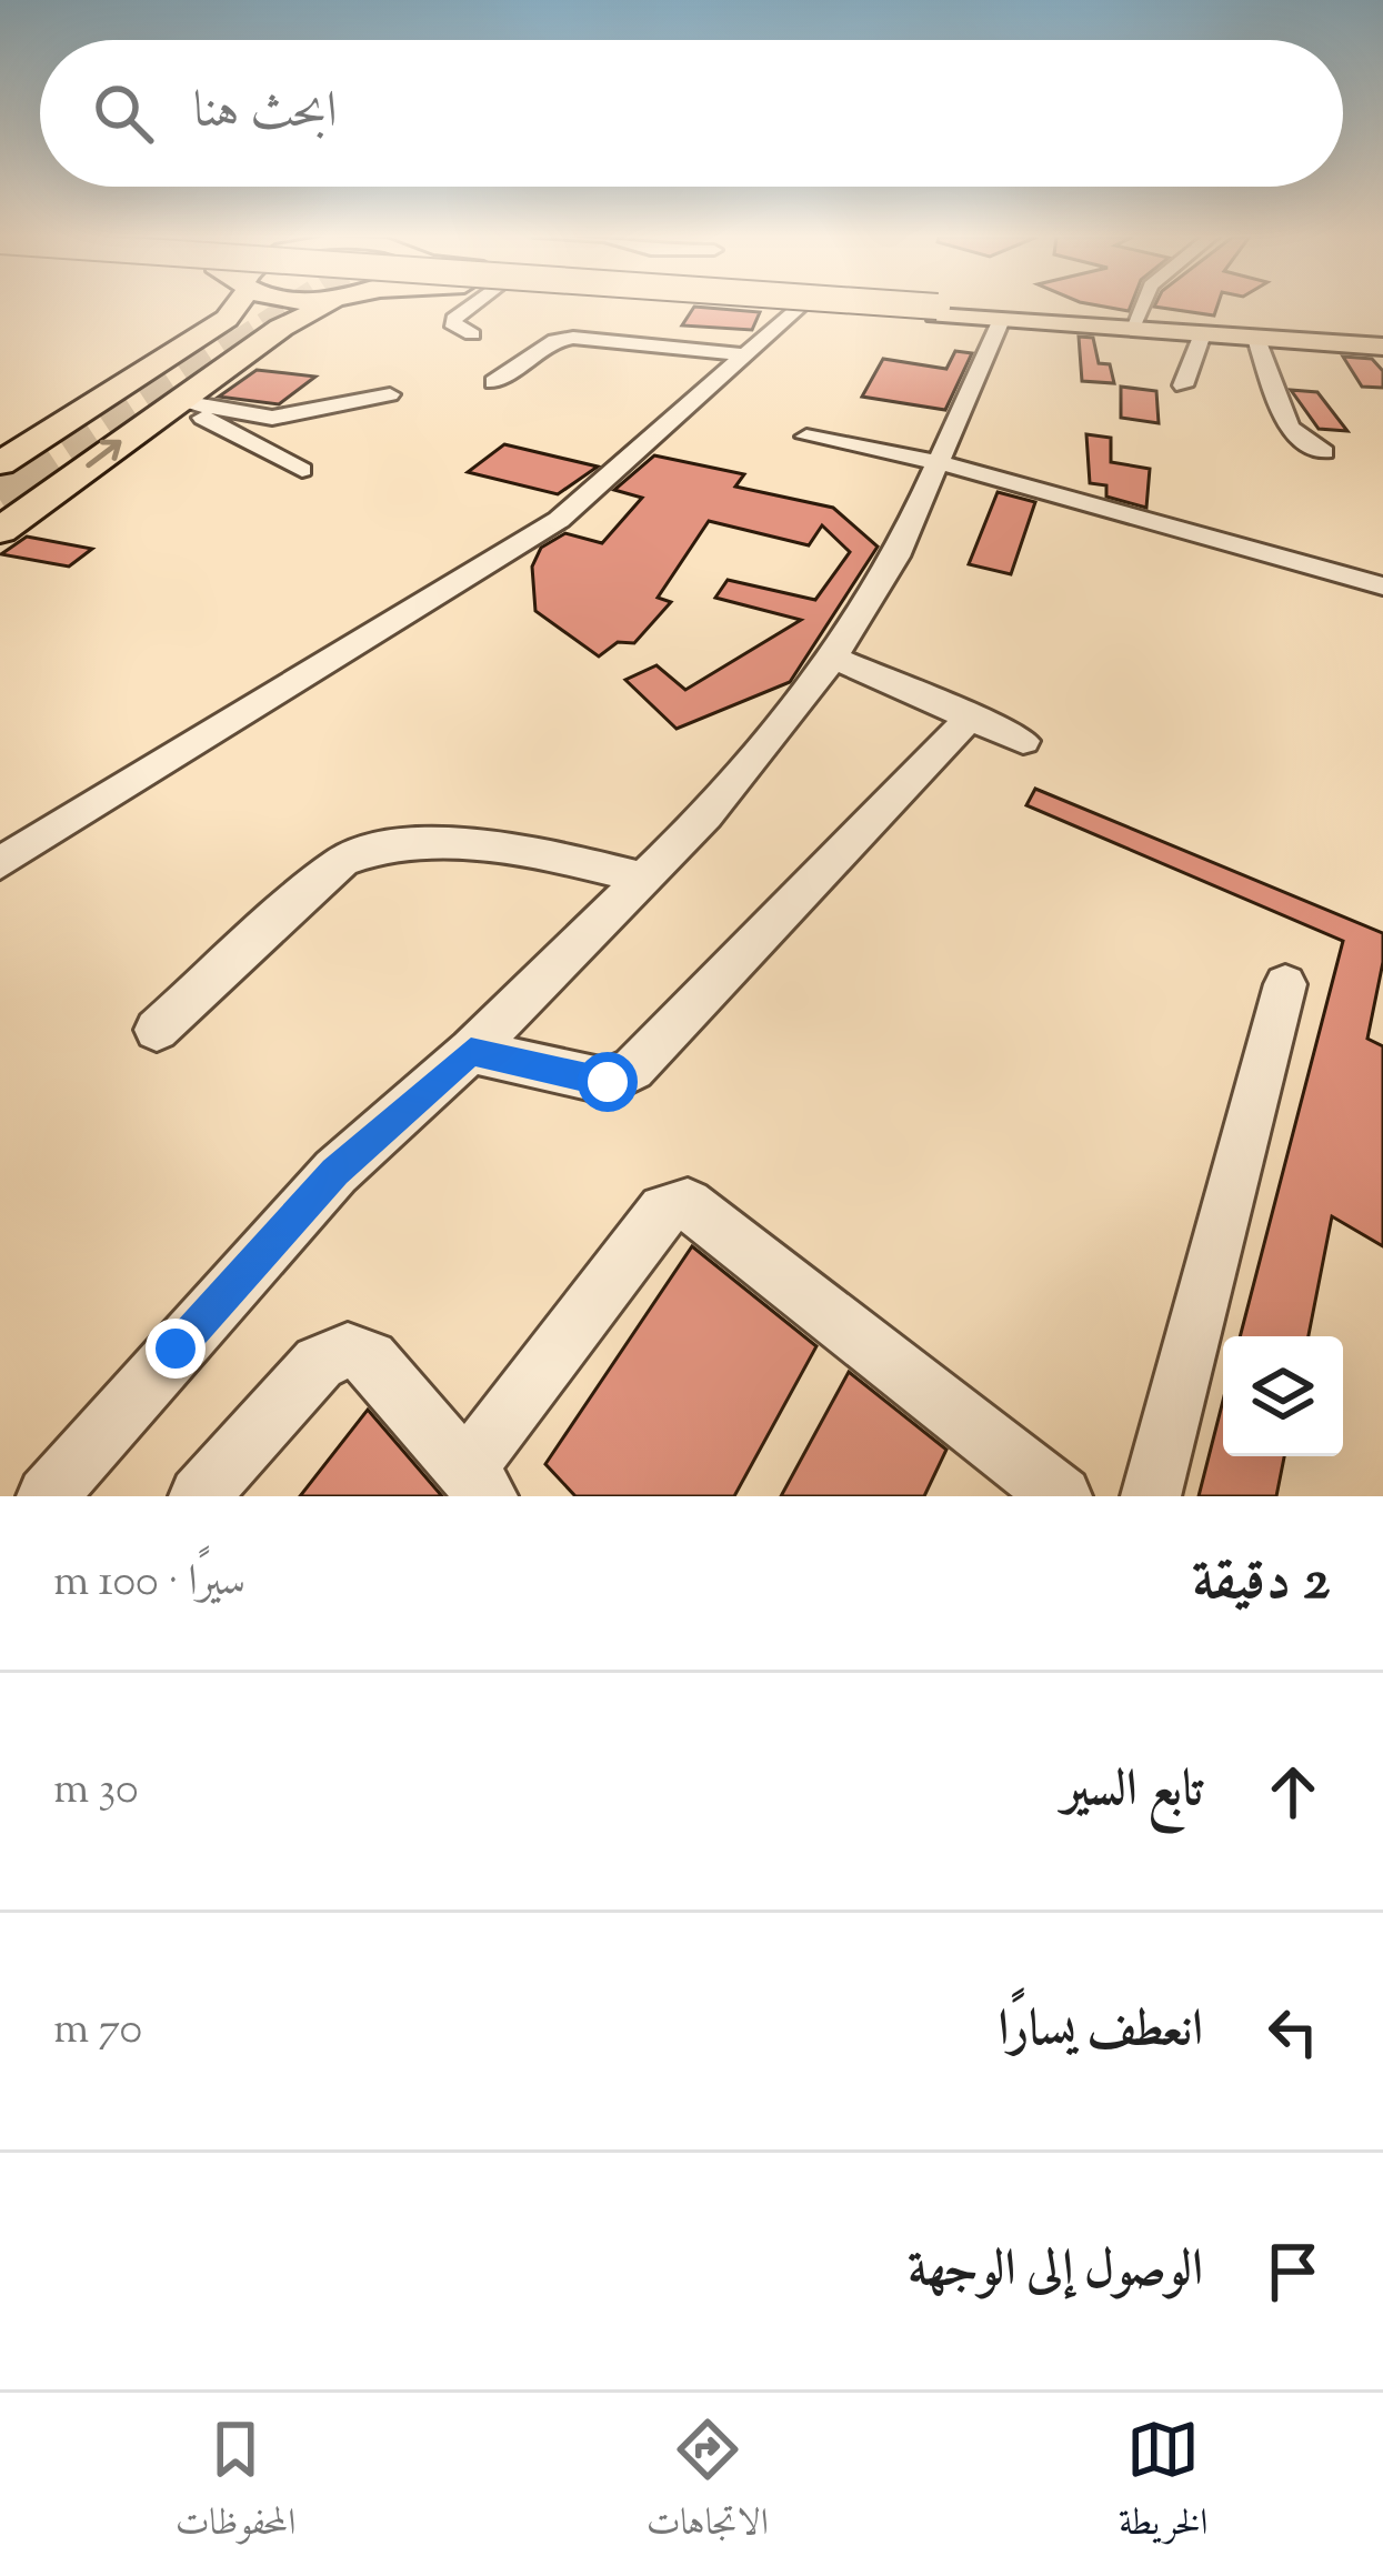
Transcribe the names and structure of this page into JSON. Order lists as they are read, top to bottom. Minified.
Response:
{"page":{"search":"ابحث هنا","heading":["2 دقيقة","سيرًا · 100 m"],"list":[["تابع السير","30 m"],["انعطف يسارًا","70 m"],"الوصول إلى الوجهة"],"nav":["الخريطة","الاتجاهات","المحفوظات"]}}
